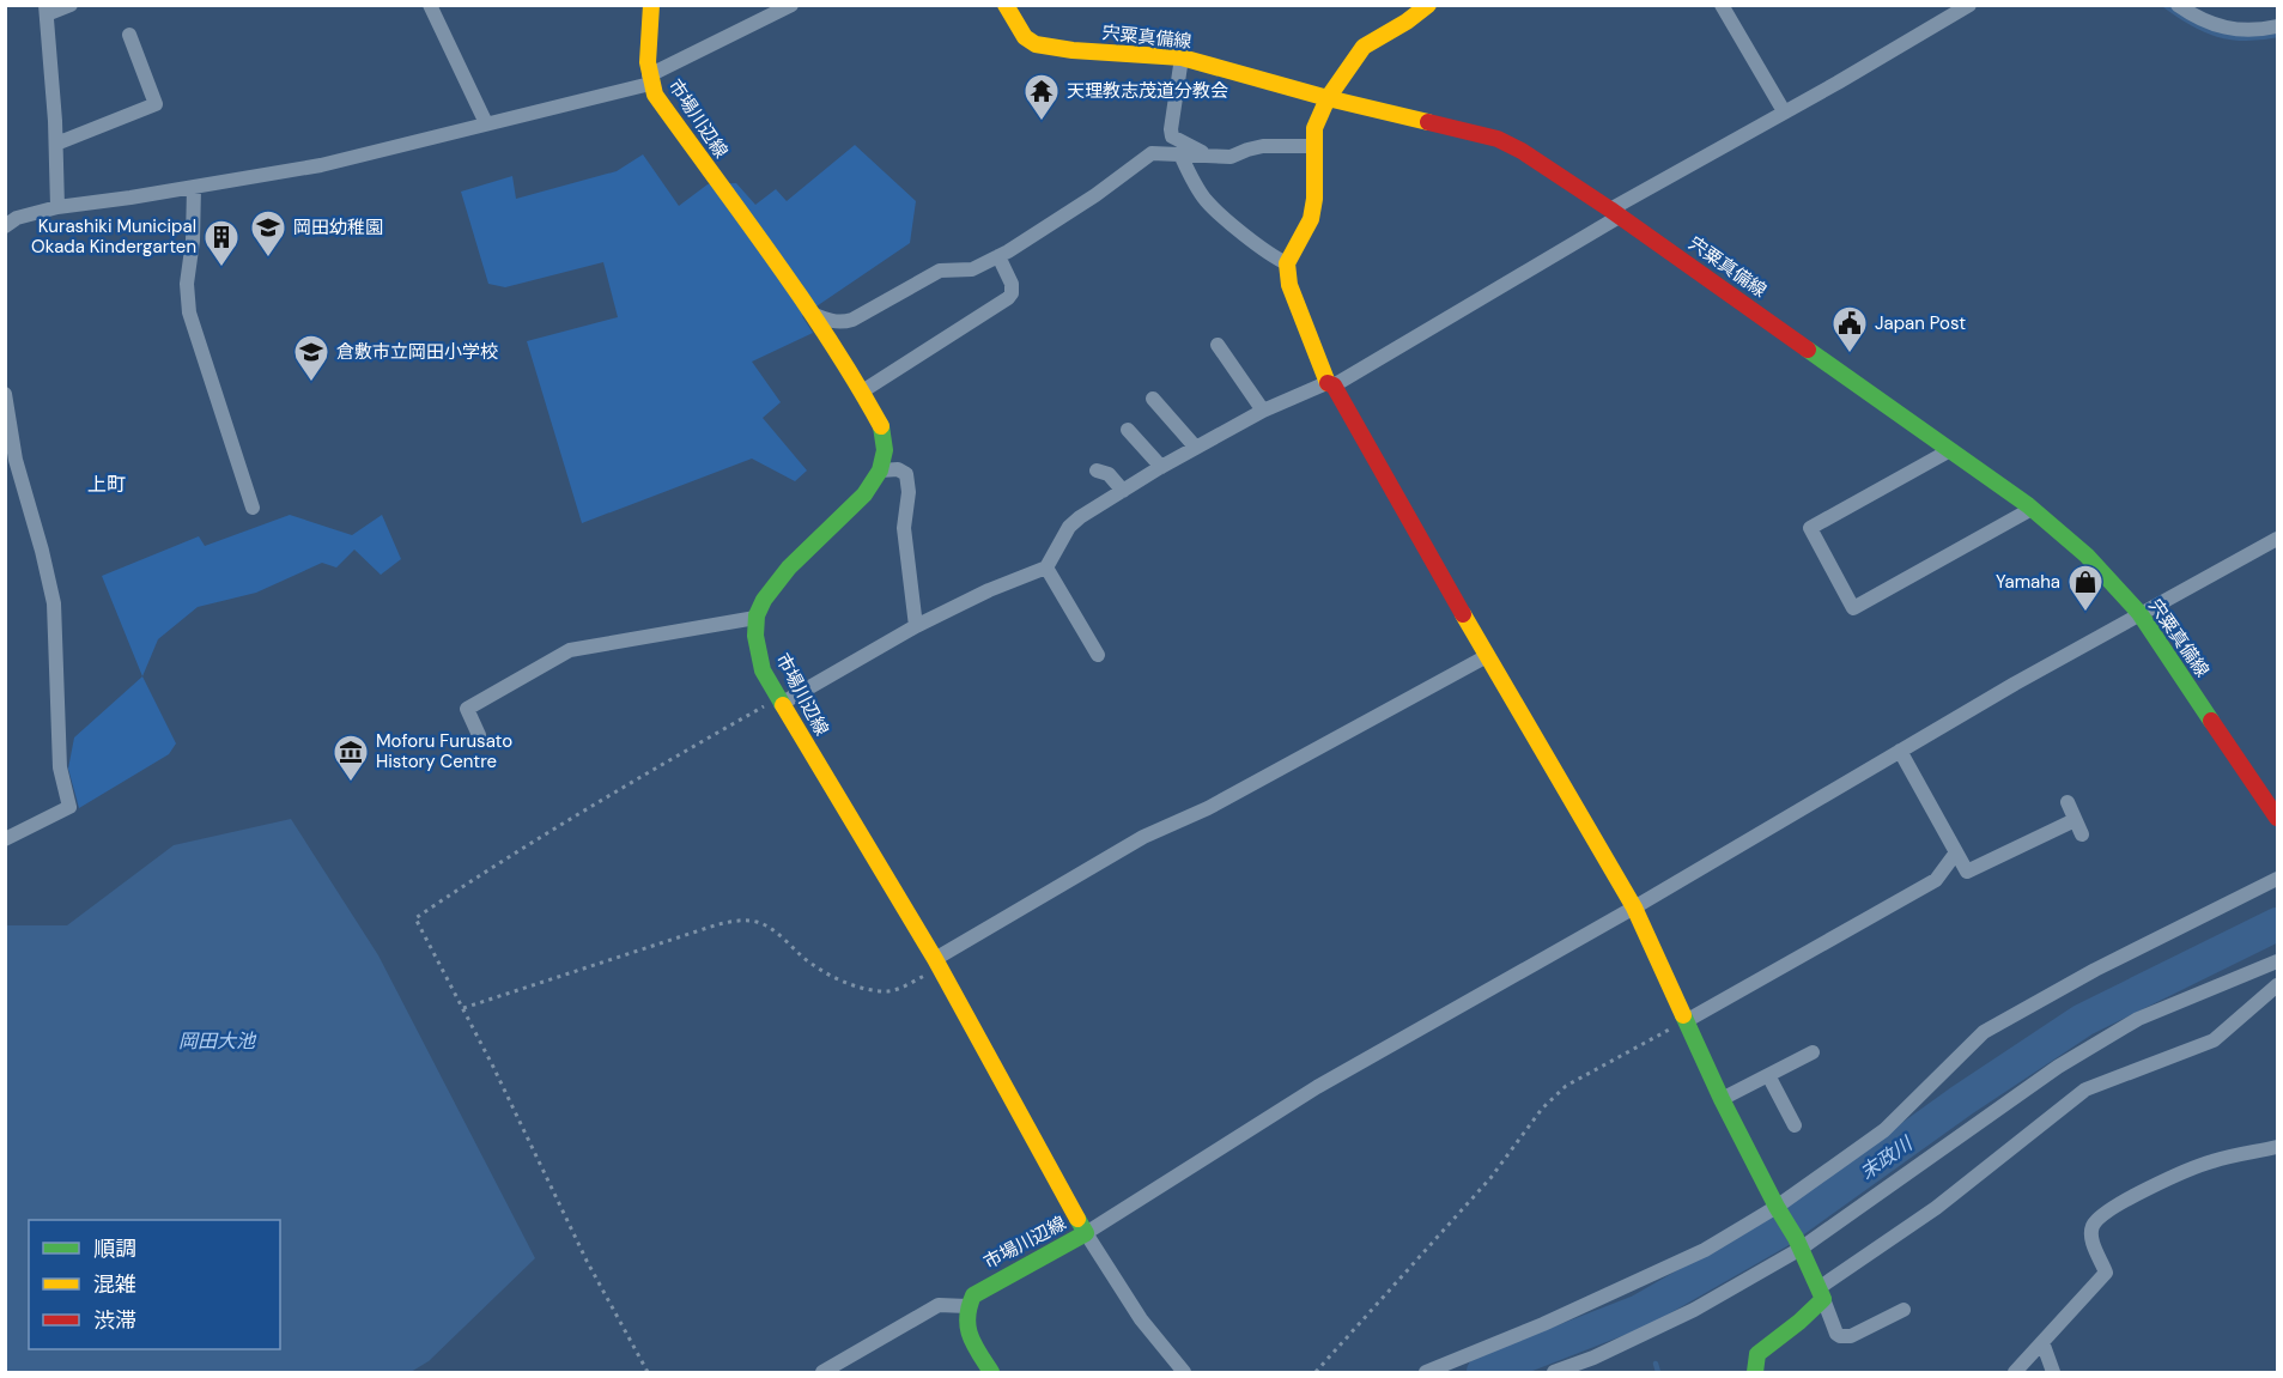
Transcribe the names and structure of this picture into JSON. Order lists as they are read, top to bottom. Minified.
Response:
{"streets":{"main road":["宍粟真備線","市場川辺線"]},"districts":["上町"],"water":["岡田大池","末政川"],"places":{"temple":["天理教志茂道分教会"],"school or university":["岡田幼稚園","倉敷市立岡田小学校"],"building":["Kurashiki Municipal Okada Kindergarten"],"public building":["Japan Post"],"shop":["Yamaha"],"museum":["Moforu Furusato History Centre"]},"legend":["順調","混雑","渋滞"]}
